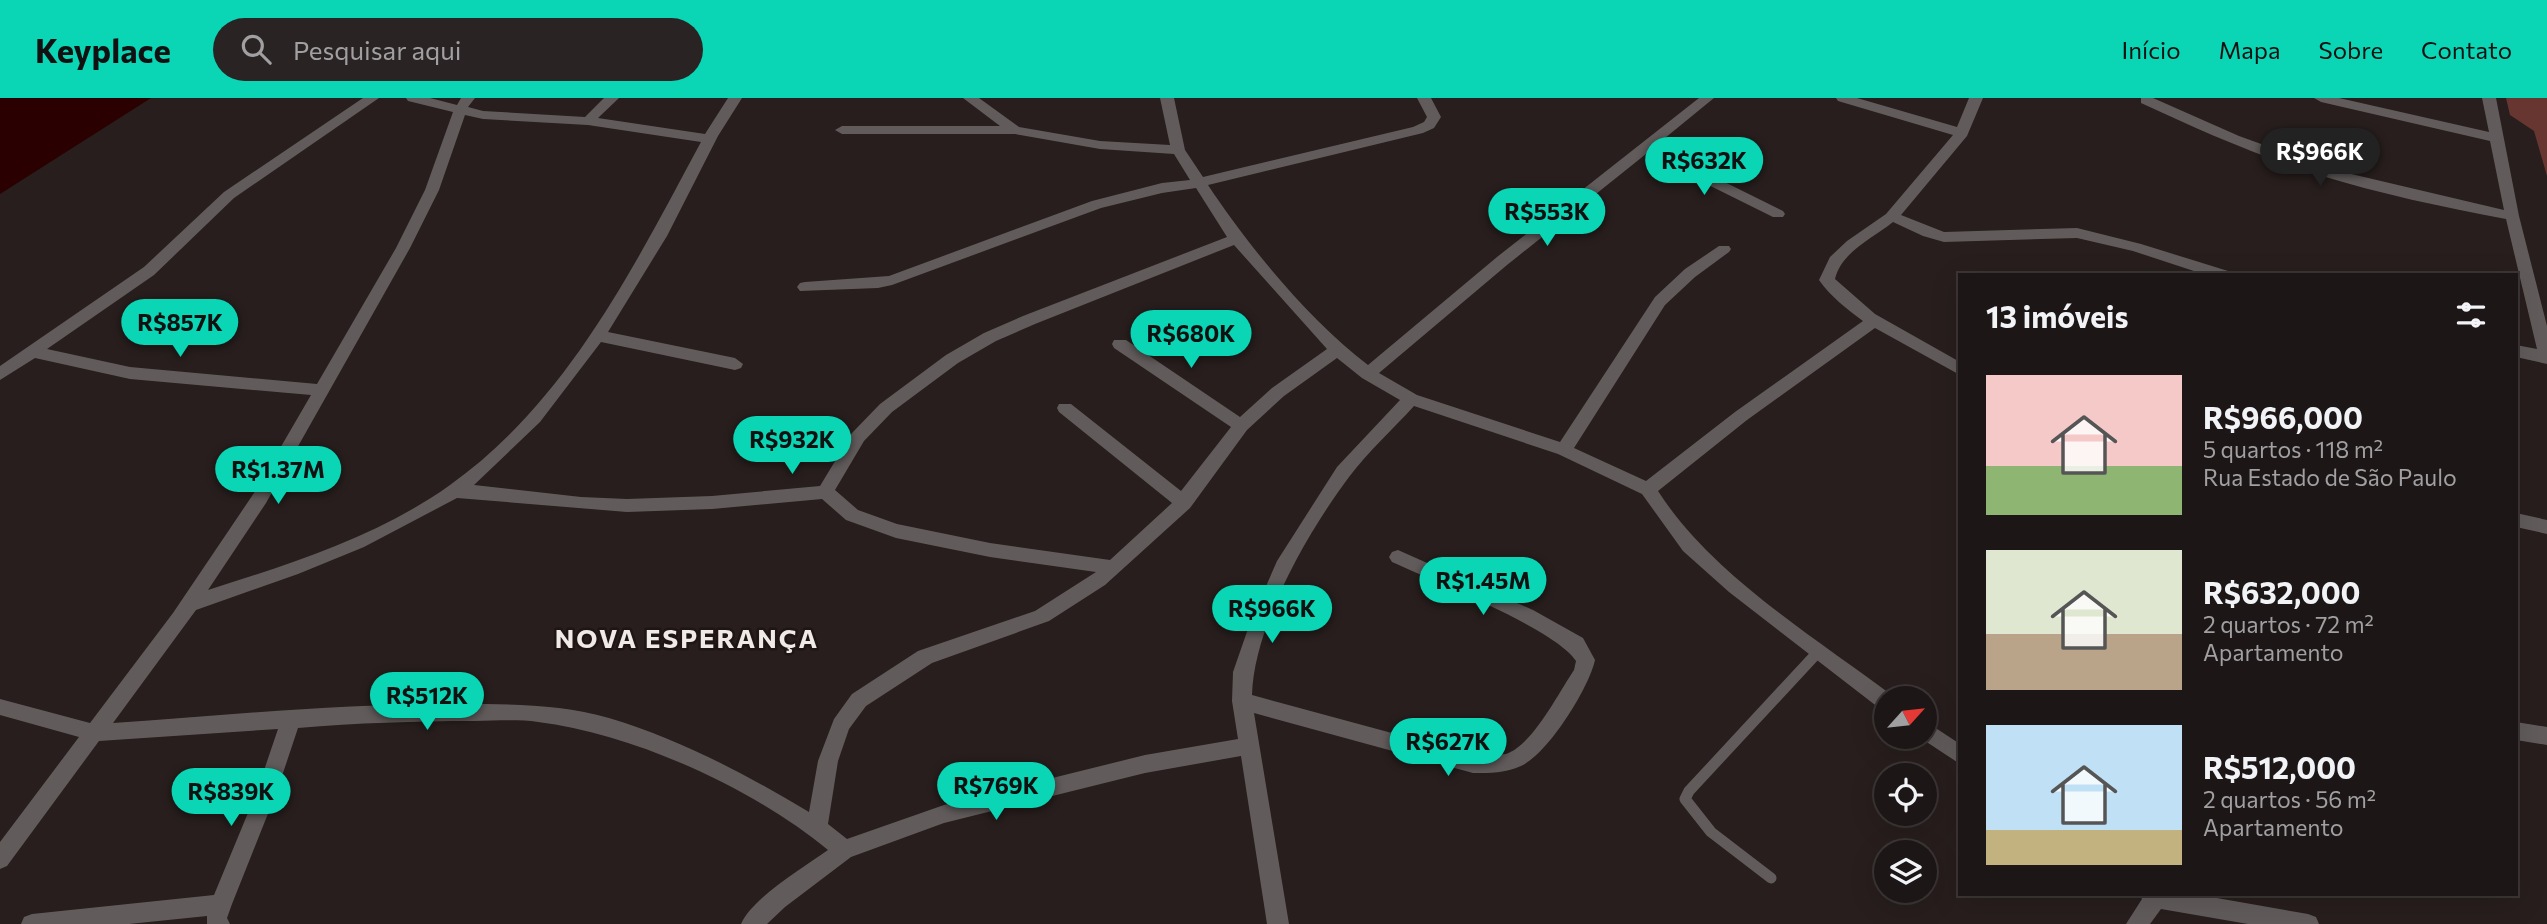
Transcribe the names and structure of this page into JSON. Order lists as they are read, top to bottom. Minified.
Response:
{"districts":["NOVA ESPERANÇA"],"north":"top right","page":{"header":"Keyplace","search":"Pesquisar aqui","nav":["Início","Mapa","Sobre","Contato"],"price":["R$966K","R$632K","R$553K","R$857K","R$680K","R$932K","R$1.37M","R$1.45M","R$966K","R$512K","R$627K","R$769K","R$839K"],"heading":"13 imóveis","list":[{"name":"R$966,000","note":"5 quartos · 118 m² · Rua Estado de São Paulo"},{"name":"R$632,000","note":"2 quartos · 72 m² · Apartamento"},{"name":"R$512,000","note":"2 quartos · 56 m² · Apartamento"}]}}
